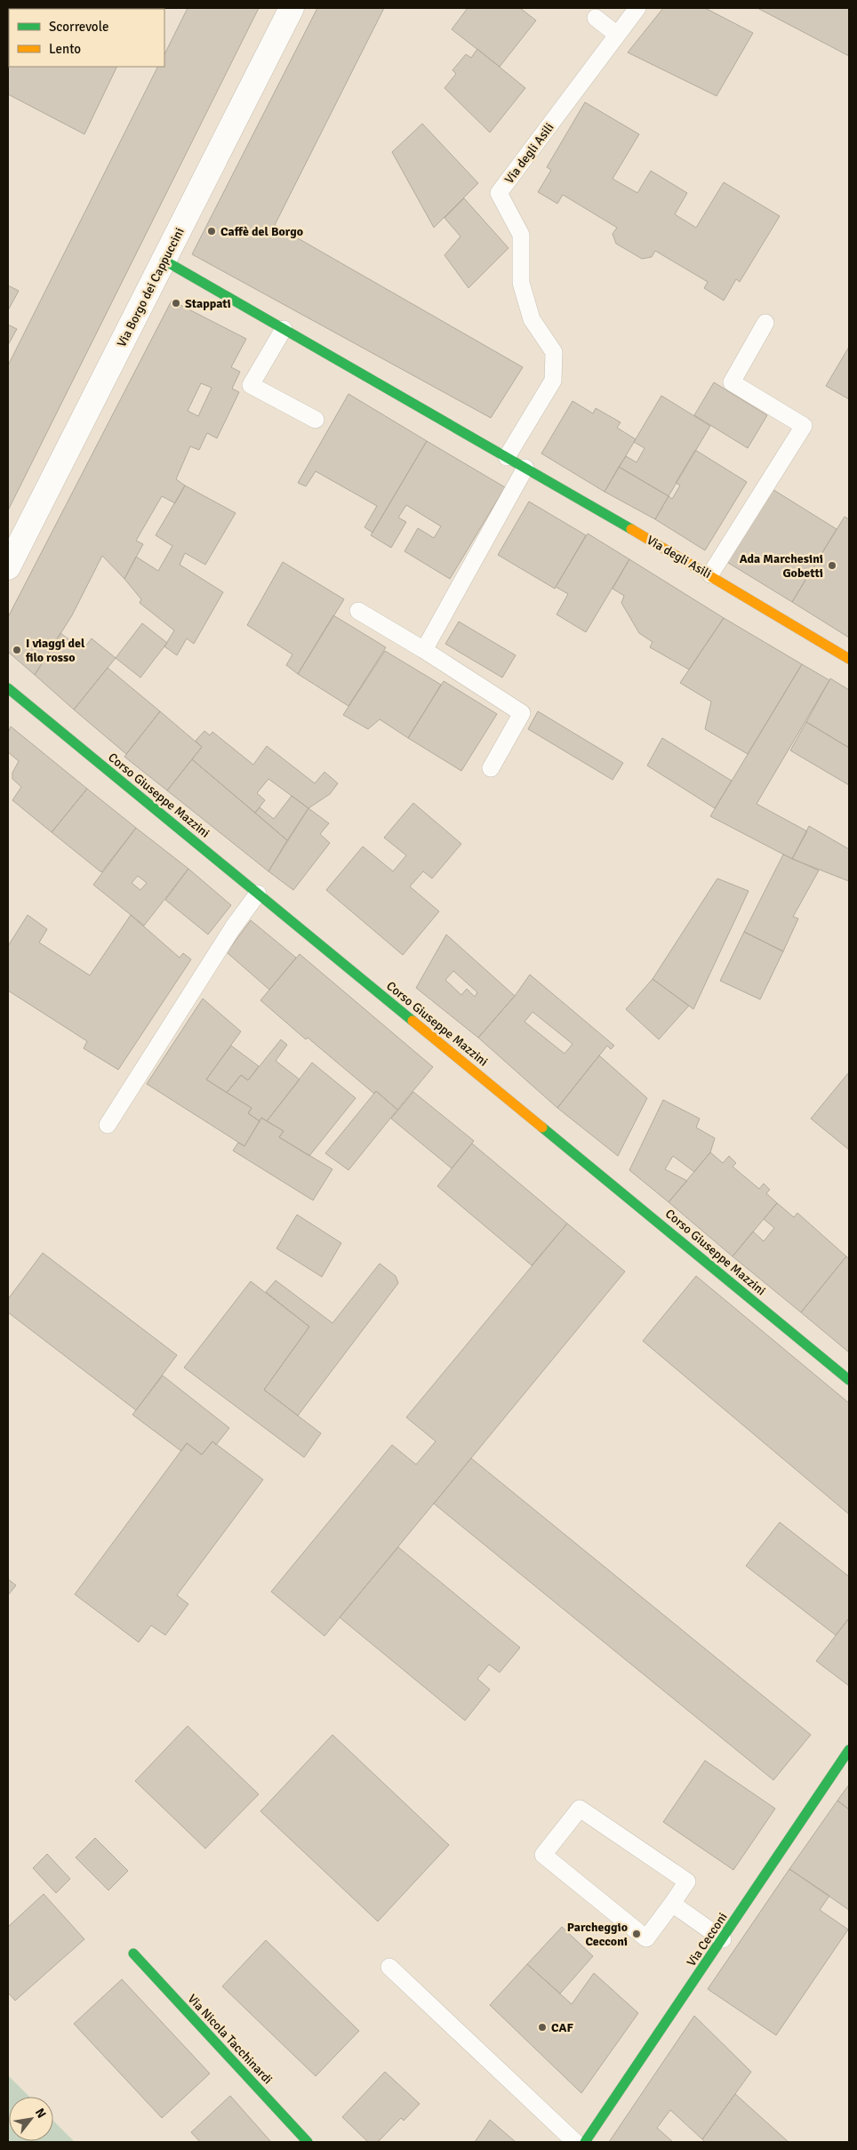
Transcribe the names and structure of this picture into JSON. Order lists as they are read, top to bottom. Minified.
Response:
{"streets":{"street":["Via degli Asili","Via Borgo dei Cappuccini","Corso Giuseppe Mazzini","Via Cecconi","Via Nicola Tacchinardi"]},"crossings":[["Via degli Asili","Via Borgo dei Cappuccini"]],"places":["Caffè del Borgo","Stappati","Ada Marchesini Gobetti","I viaggi del filo rosso","Parcheggio Cecconi","CAF"],"legend":["Scorrevole","Lento"],"north":"top right"}
